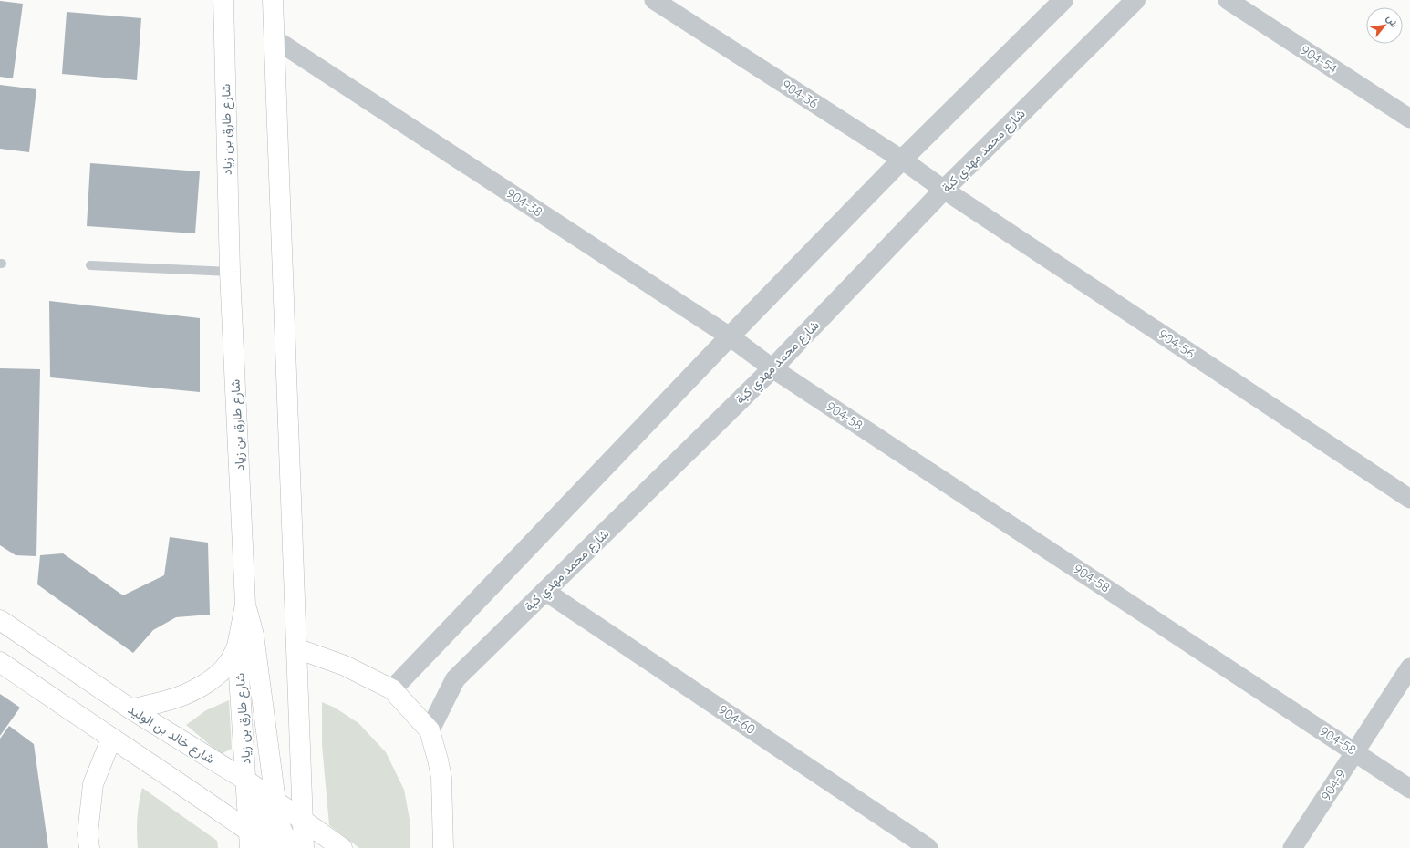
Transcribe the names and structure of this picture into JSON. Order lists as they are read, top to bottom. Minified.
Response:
{"streets":{"main road":["شارع طارق بن زياد","شارع خالد بن الوليد"],"street":["904-54","904-36","شارع محمد مهدي كبة","904-38","904-56","904-58","904-60","904-9"]},"crossings":[["904-36","شارع محمد مهدي كبة"],["904-36","904-56"],["شارع طارق بن زياد","شارع خالد بن الوليد"],["شارع محمد مهدي كبة","904-38"],["شارع محمد مهدي كبة","904-56"],["شارع محمد مهدي كبة","904-58"],["شارع محمد مهدي كبة","904-60"],["904-38","904-58"],["904-58","904-9"]],"north":"top right"}
